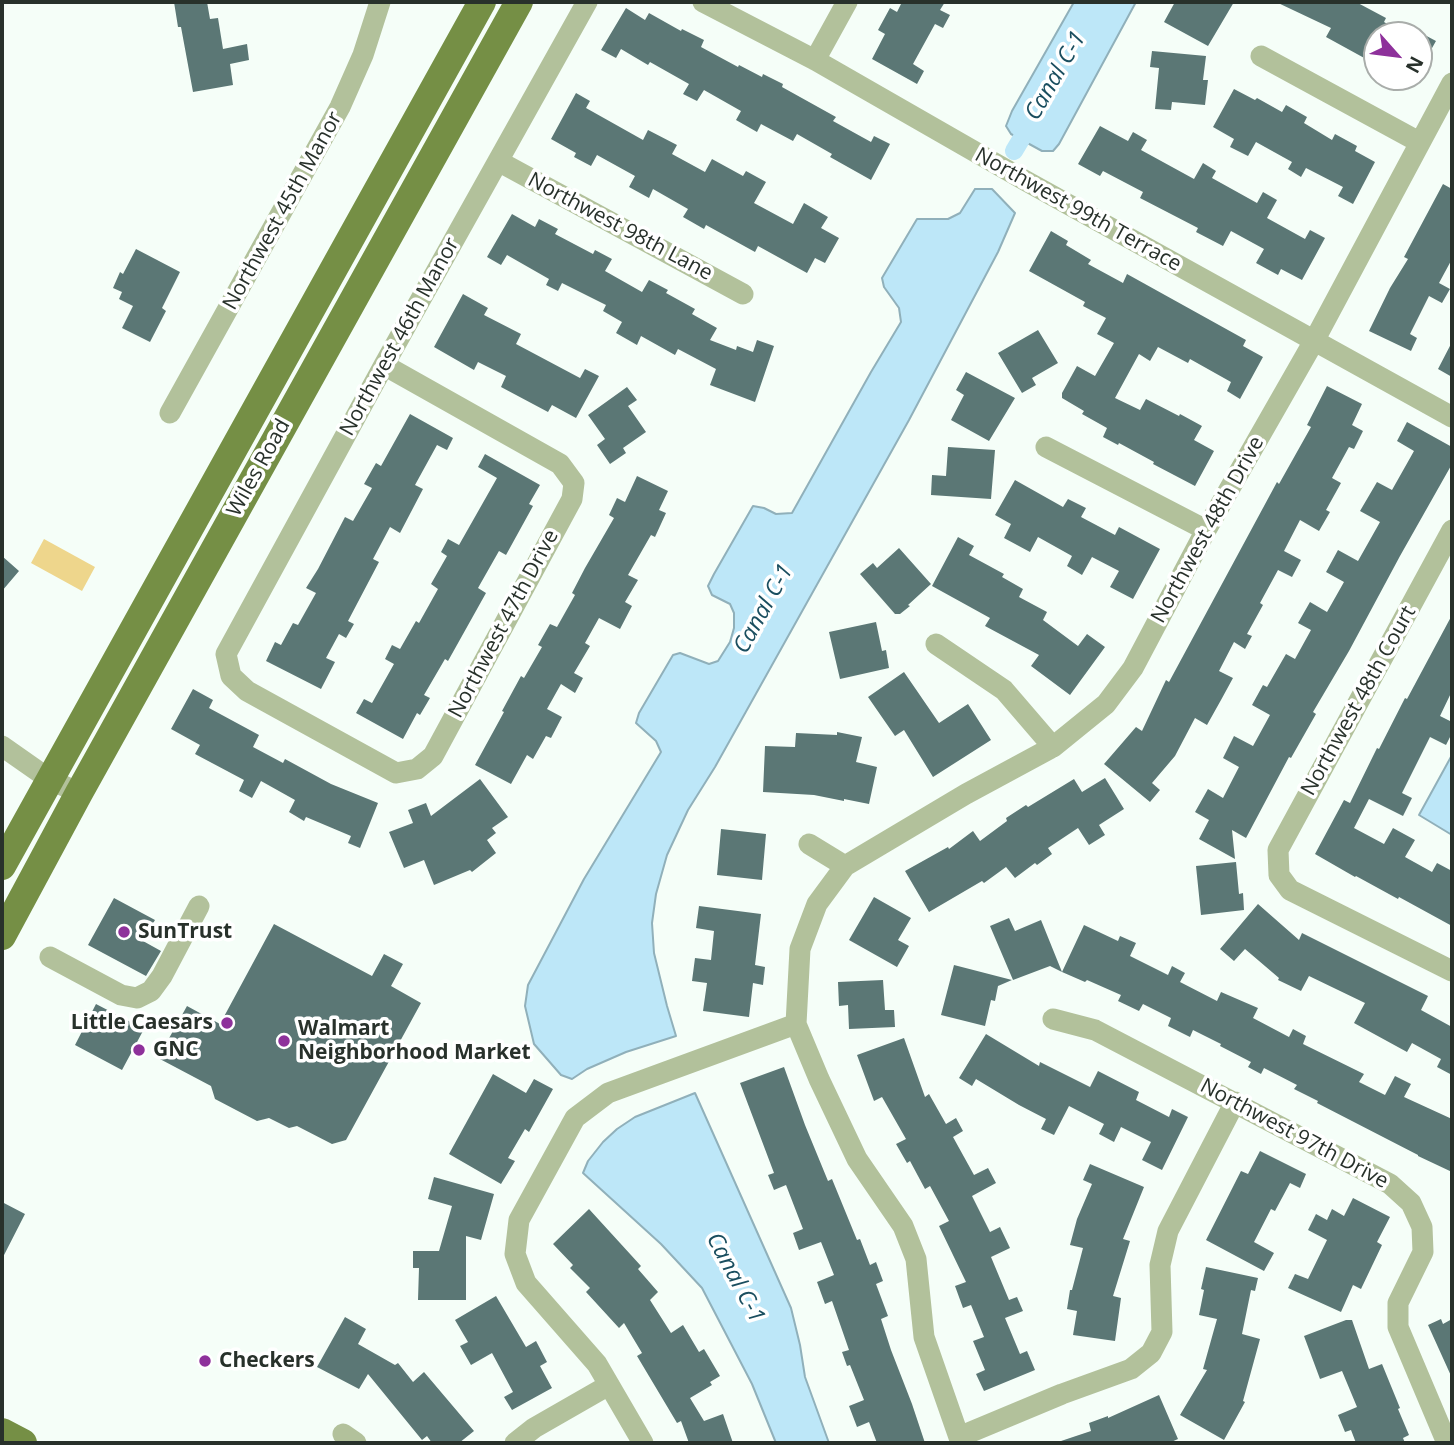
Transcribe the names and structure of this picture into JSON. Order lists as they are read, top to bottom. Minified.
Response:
{"streets":{"main road":["Wiles Road"],"street":["Northwest 99th Terrace","Northwest 45th Manor","Northwest 98th Lane","Northwest 46th Manor","Northwest 48th Drive","Northwest 47th Drive","Northwest 48th Court","Northwest 97th Drive"]},"crossings":[["Northwest 99th Terrace","Northwest 48th Drive"],["Northwest 98th Lane","Northwest 46th Manor"],["Northwest 46th Manor","Northwest 47th Drive"]],"water":["Canal C-1"],"places":["SunTrust","Little Caesars","Walmart Neighborhood Market","GNC","Checkers"],"north":"bottom right"}
